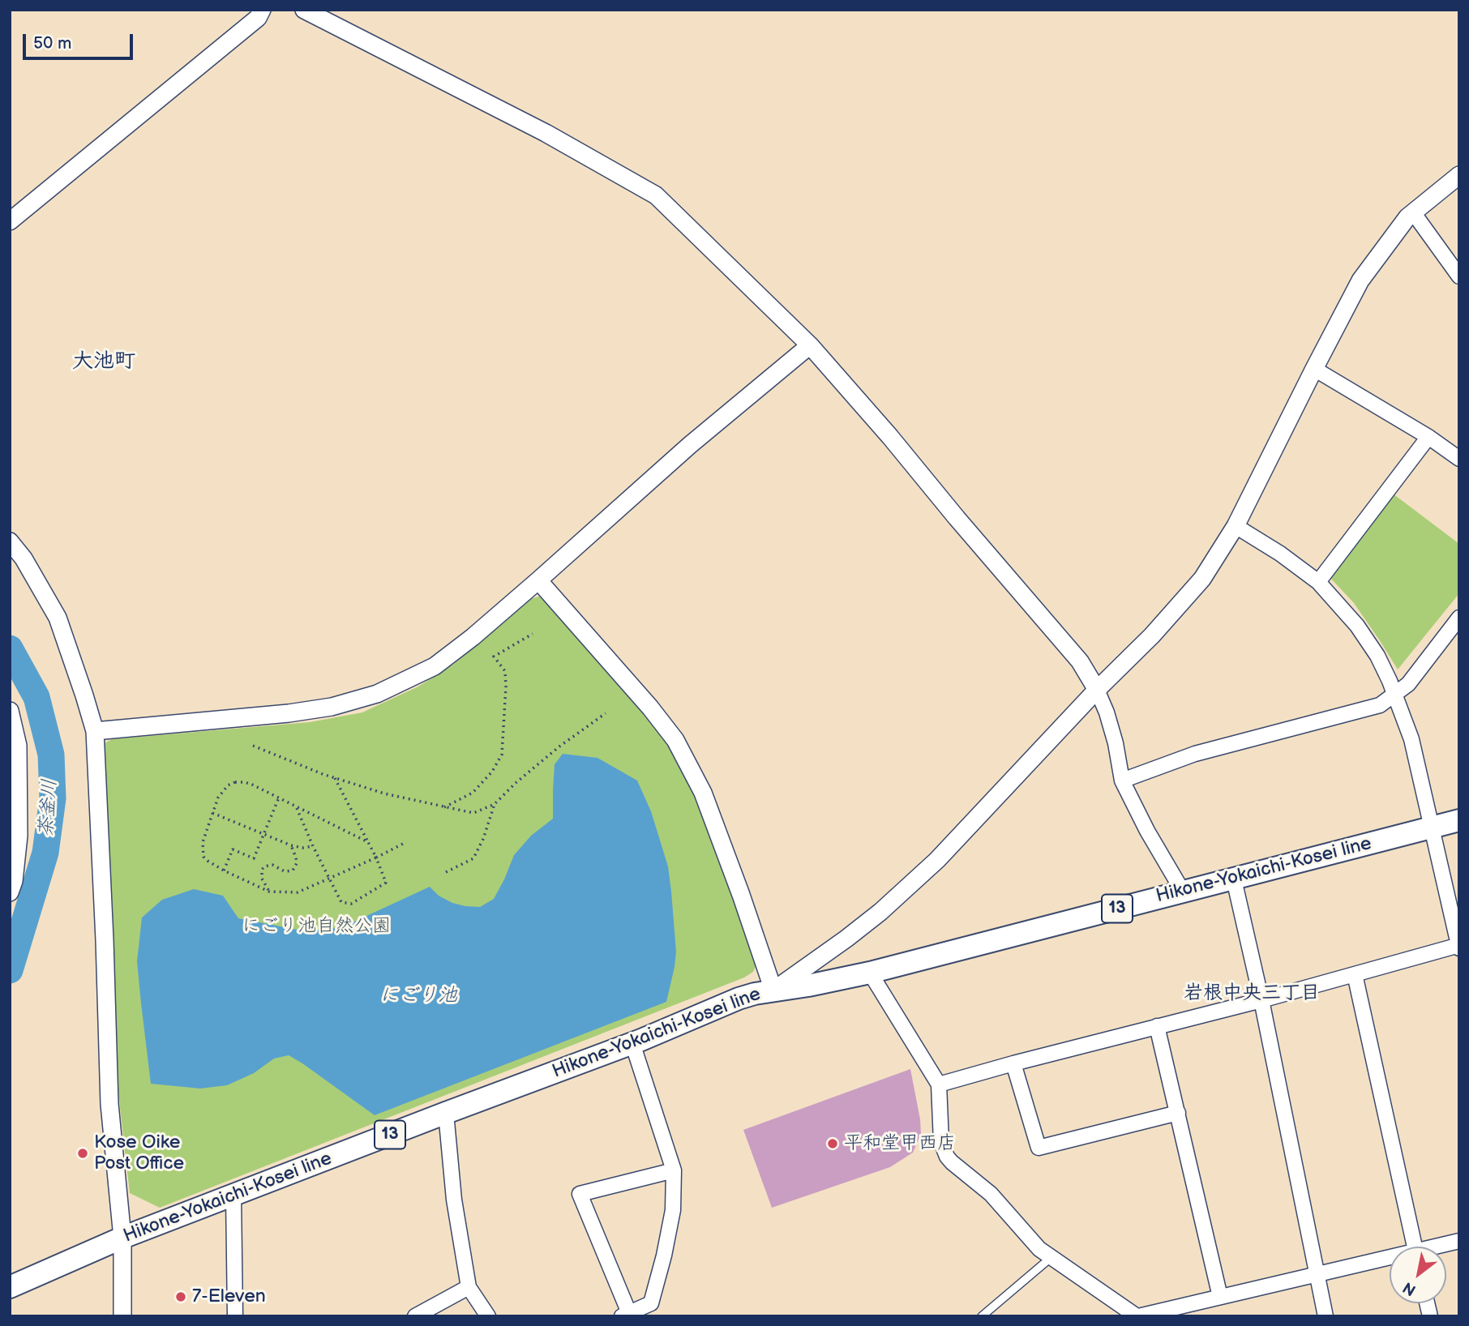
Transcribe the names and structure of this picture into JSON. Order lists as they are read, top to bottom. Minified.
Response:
{"streets":{"main road":["Hikone-Yokaichi-Kosei line","13"]},"districts":["大池町","岩根中央三丁目"],"water":["茶釜川","にごり池"],"parks":["にごり池自然公園"],"places":["平和堂甲西店","Kose Oike Post Office","7-Eleven"],"scale_bar":"50 m","north":"bottom left"}
